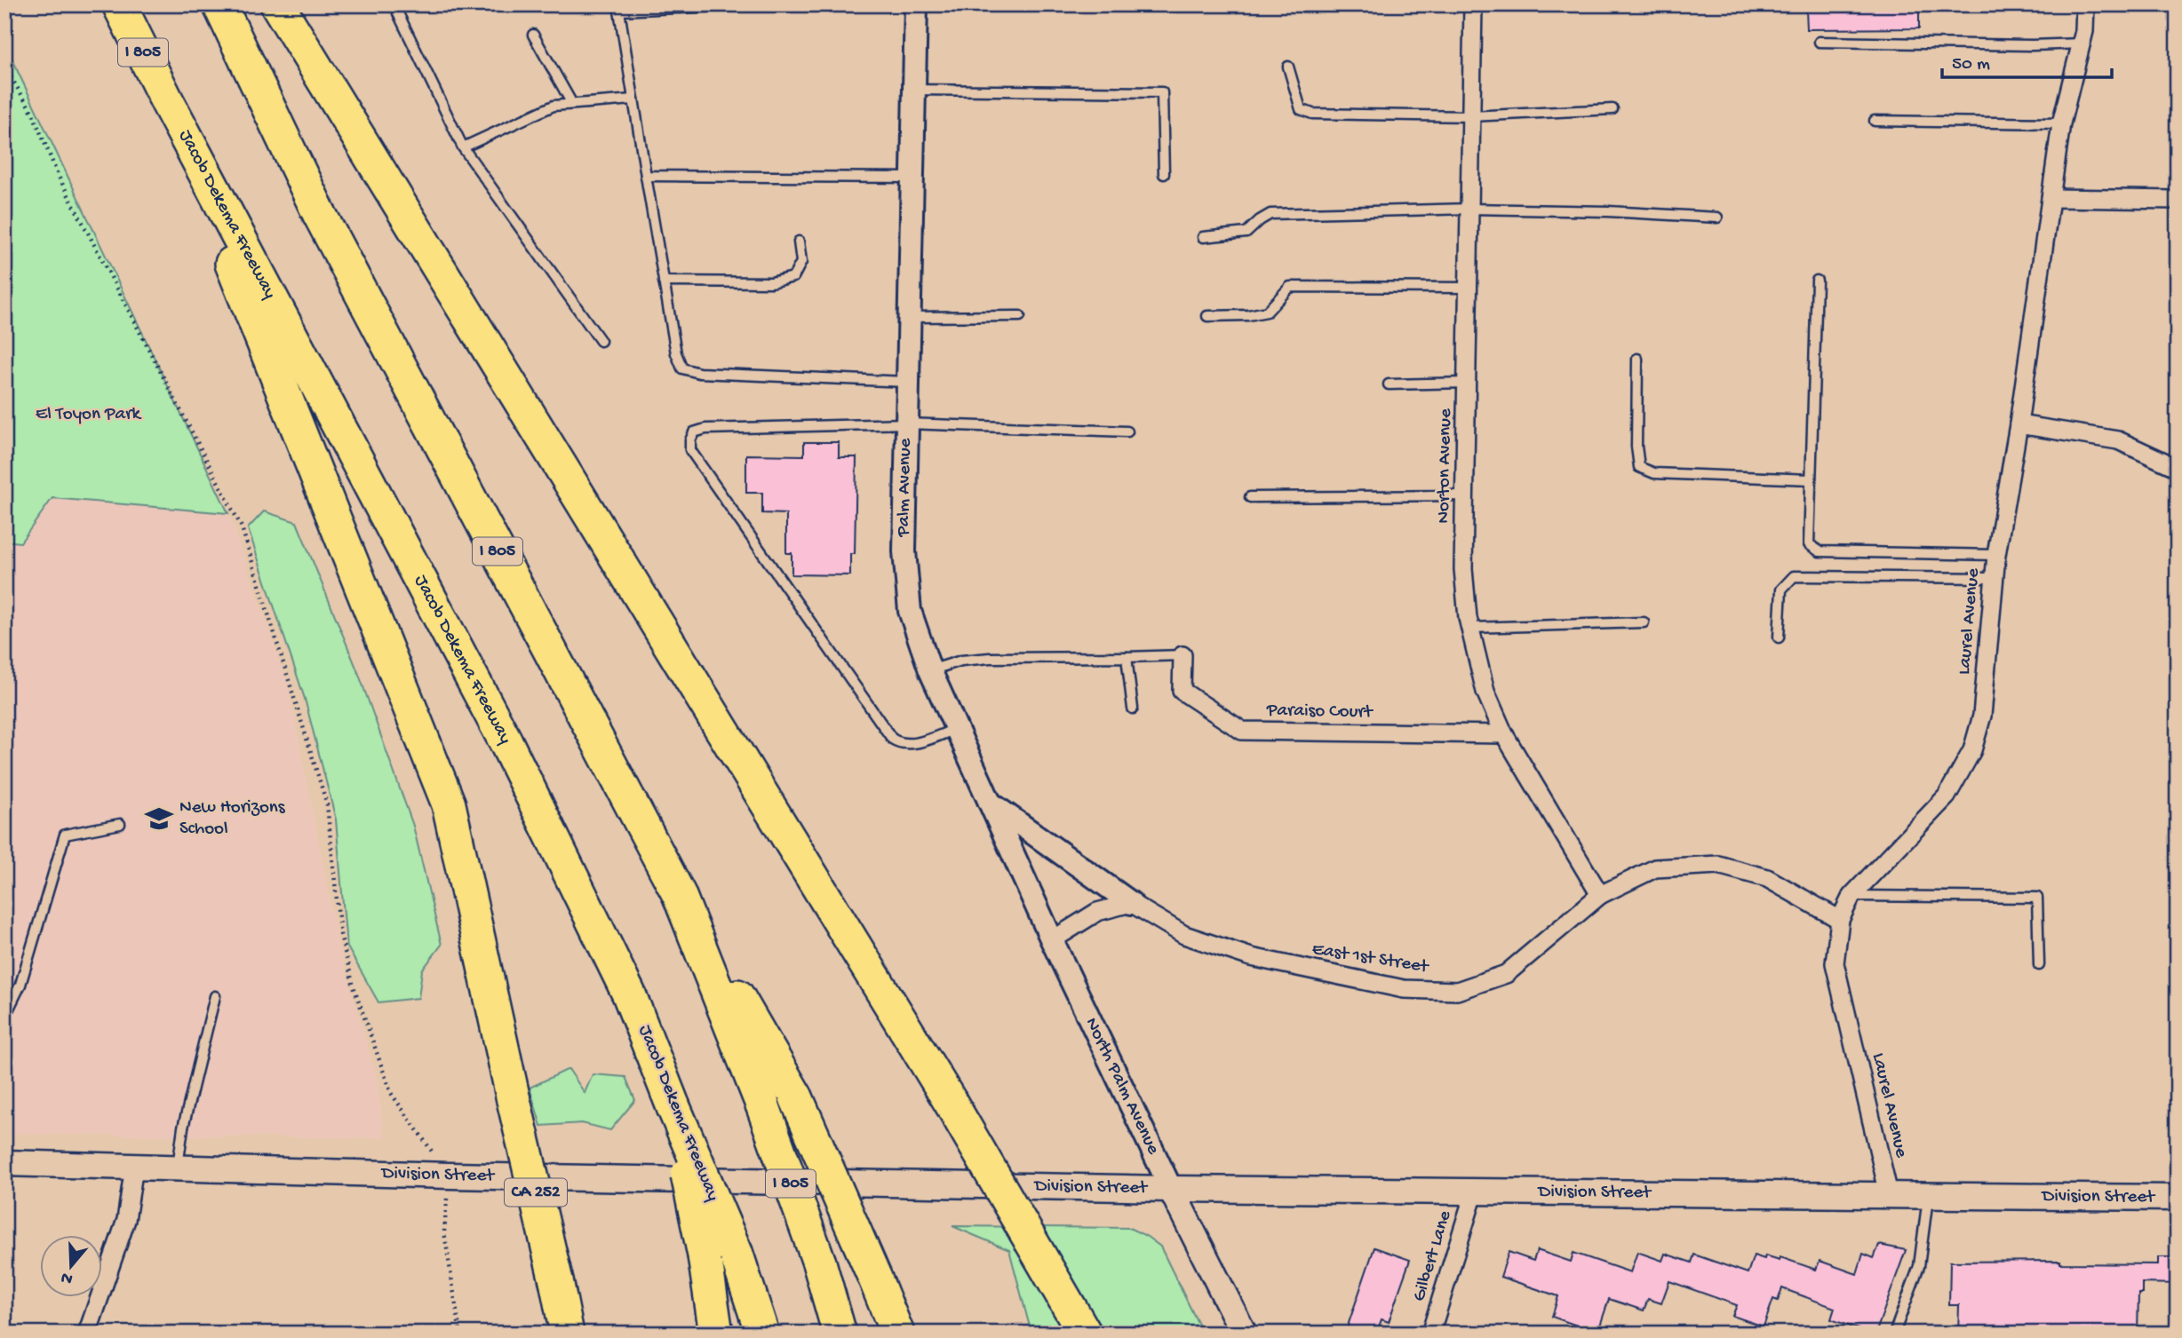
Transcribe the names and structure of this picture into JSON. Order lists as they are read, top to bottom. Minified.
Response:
{"streets":{"highway":["I 805","Jacob Dekema Freeway","CA 252"],"main road":["North Palm Avenue","Division Street"],"street":["Norton Avenue","Palm Avenue","Laurel Avenue","Paraiso Court","East 1st Street","Gilbert Lane"]},"crossings":[["Jacob Dekema Freeway","CA 252"],["Norton Avenue","Paraiso Court"],["Norton Avenue","East 1st Street"],["Palm Avenue","North Palm Avenue"],["Laurel Avenue","East 1st Street"],["Laurel Avenue","Division Street"],["North Palm Avenue","Division Street"],["Division Street","Gilbert Lane"]],"parks":["El Toyon Park"],"places":{"school or university":["New Horizons School"]},"scale_bar":"50 m","north":"bottom"}
